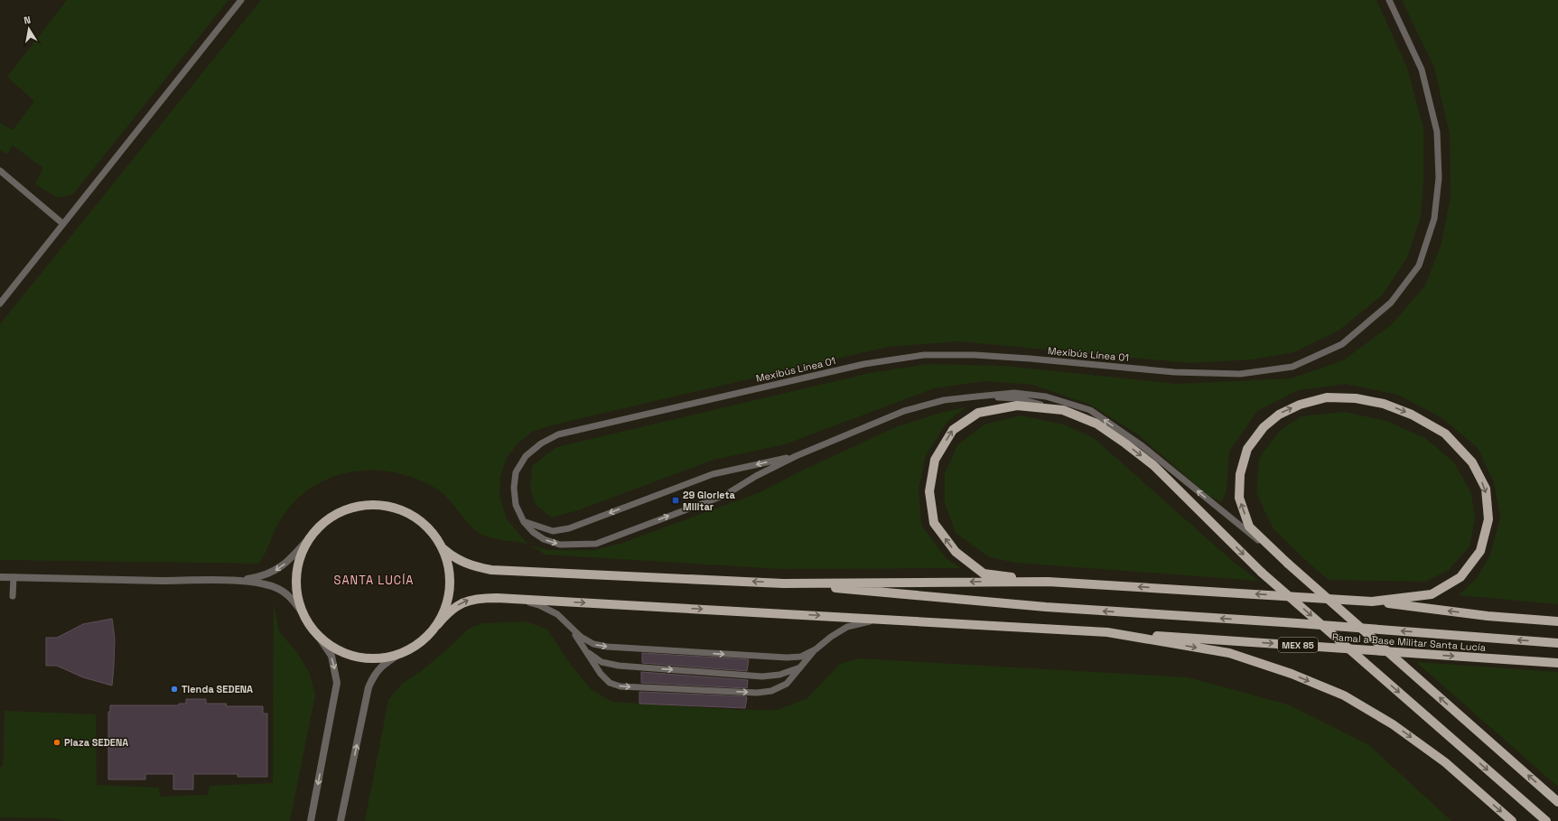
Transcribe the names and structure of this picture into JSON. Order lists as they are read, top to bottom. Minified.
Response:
{"streets":{"main road":["Ramal a Base Militar Santa Lucía","MEX 85"],"lane":["Mexibús Línea 01"]},"districts":["SANTA LUCÍA"],"places":{"transit":["29 Glorieta Militar"],"other":["Tienda SEDENA","Plaza SEDENA"]},"north":"top"}
